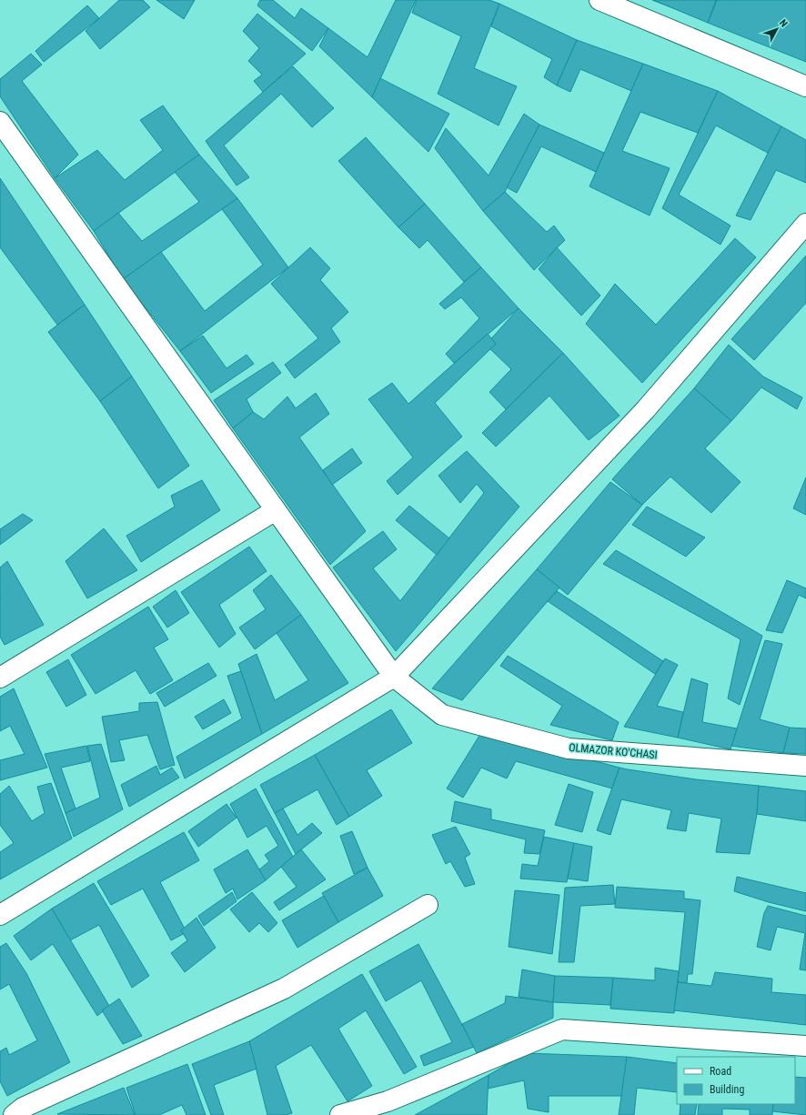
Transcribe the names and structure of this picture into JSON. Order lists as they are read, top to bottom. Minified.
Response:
{"streets":{"street":["OLMAZOR KO'CHASI"]},"legend":["Road","Building"],"north":"top right"}
